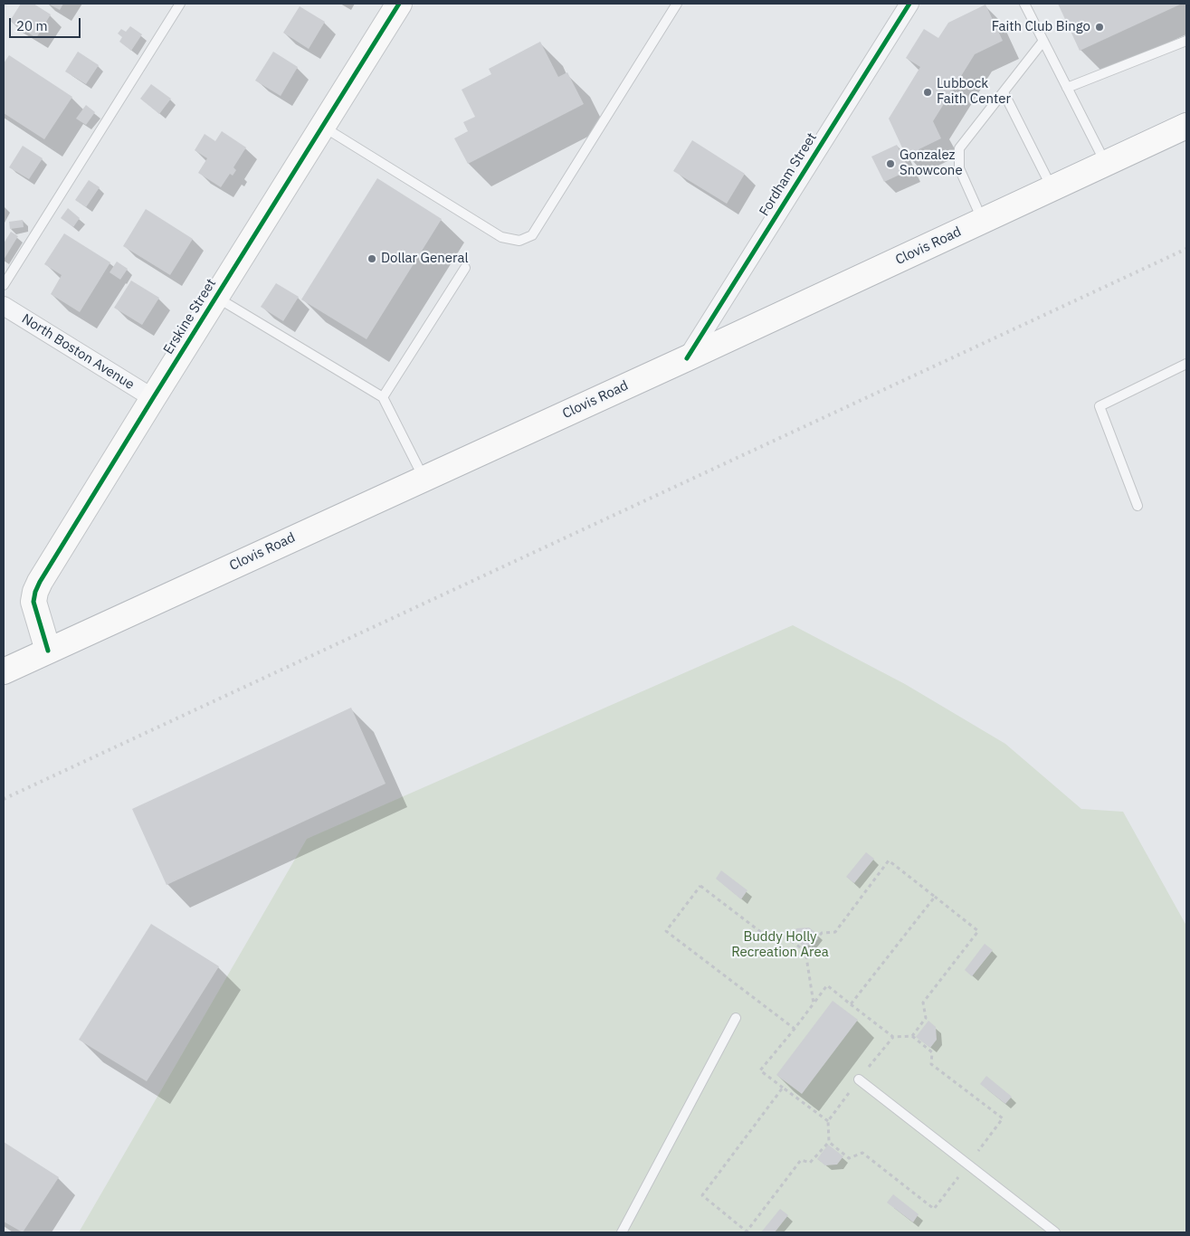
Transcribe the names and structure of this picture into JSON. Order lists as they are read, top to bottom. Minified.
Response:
{"streets":{"main road":["Clovis Road","Erskine Street"],"street":["Fordham Street","North Boston Avenue"]},"crossings":[["Fordham Street","Clovis Road"],["Clovis Road","Erskine Street"],["Erskine Street","North Boston Avenue"]],"parks":["Buddy Holly Recreation Area"],"places":["Faith Club Bingo","Lubbock Faith Center","Gonzalez Snowcone","Dollar General"],"scale_bar":"20 m"}
